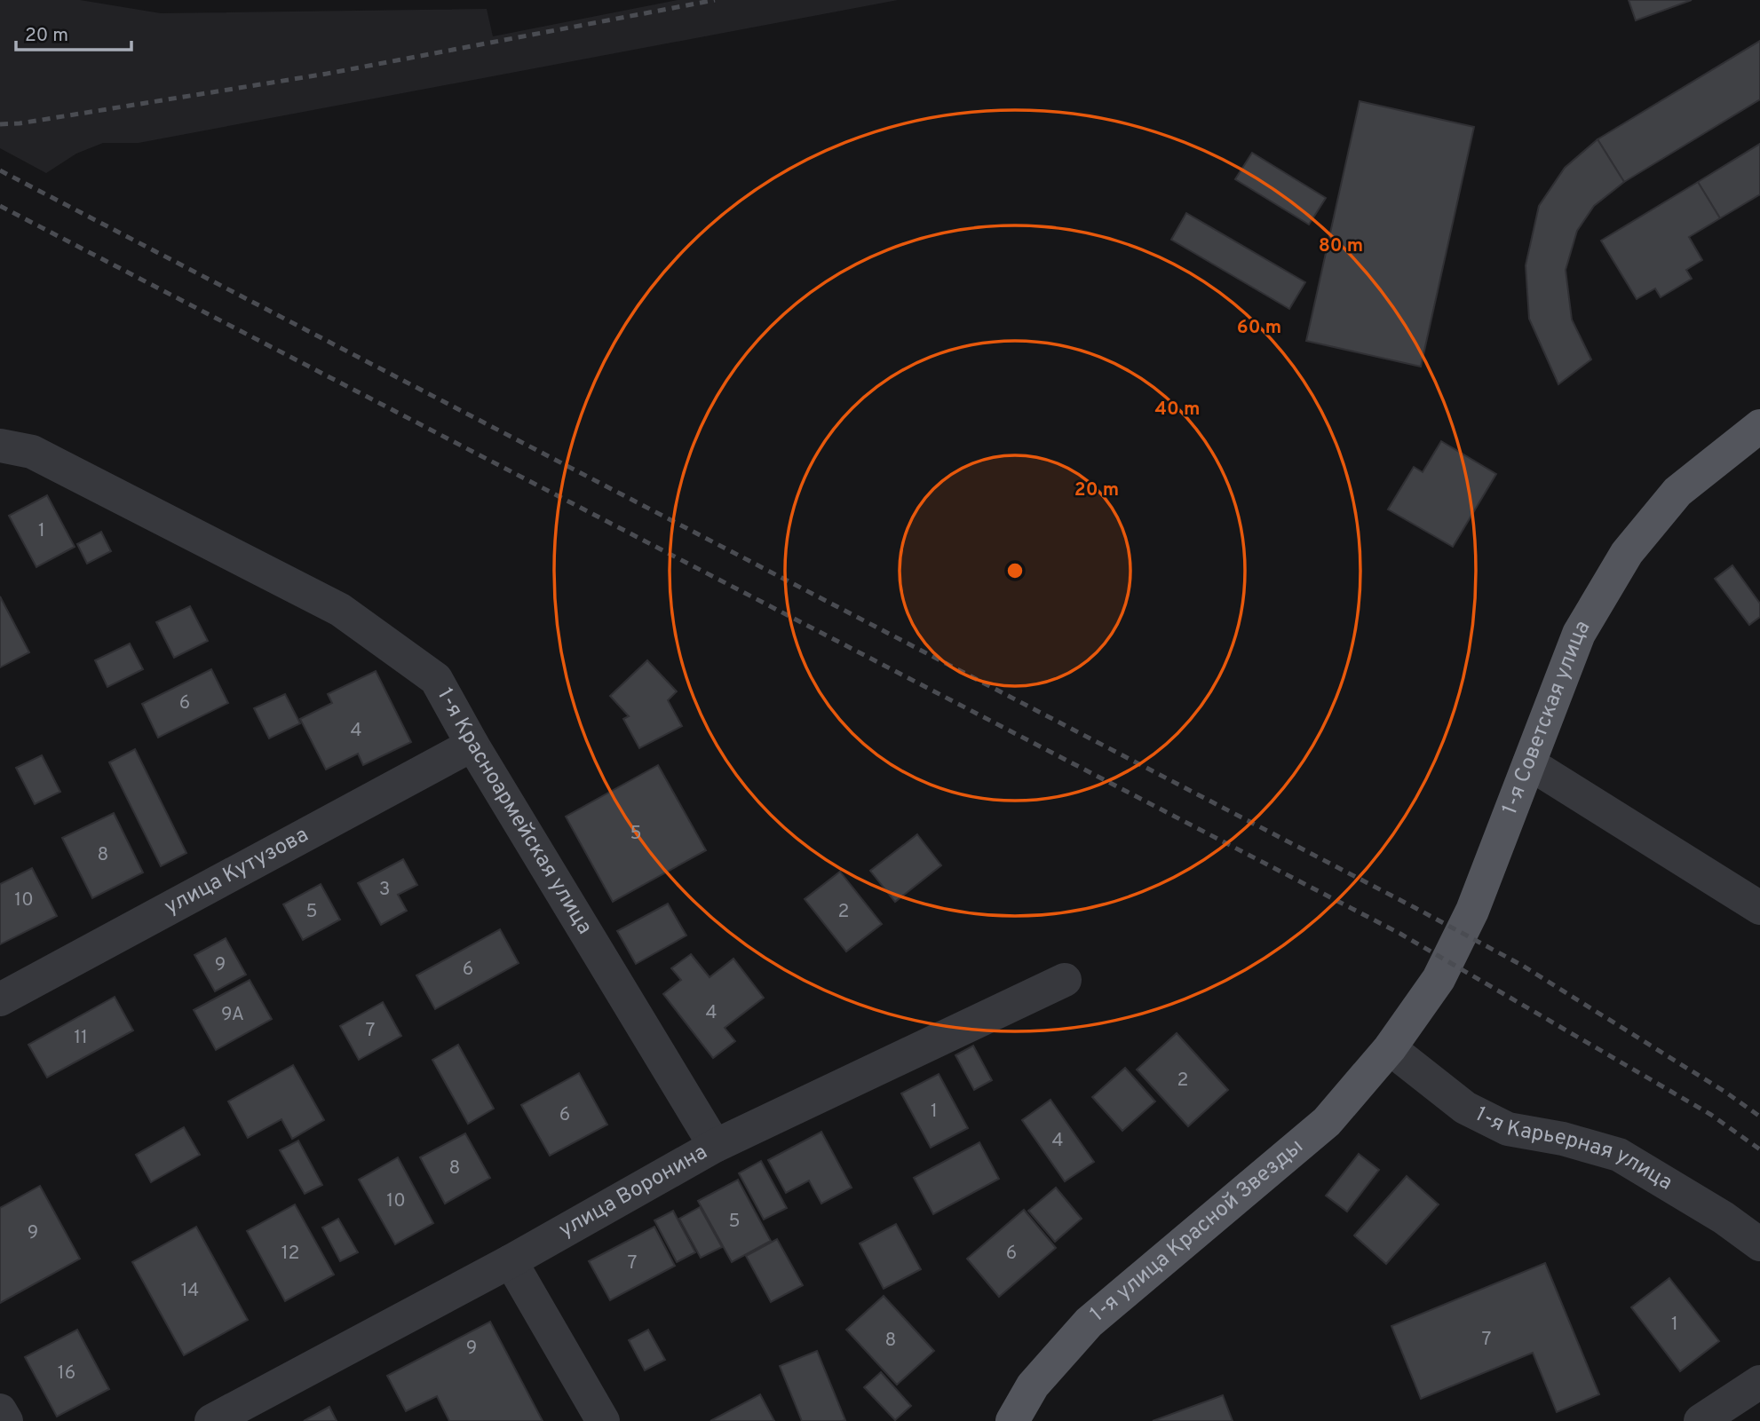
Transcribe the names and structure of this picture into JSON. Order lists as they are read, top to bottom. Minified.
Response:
{"streets":{"main road":["1-я Советская улица","1-я улица Красной Звезды"],"street":["1-я Красноармейская улица","улица Кутузова","1-я Карьерная улица","улица Воронина"]},"crossings":[["1-я Советская улица","1-я Карьерная улица"],["1-я Советская улица","1-я улица Красной Звезды"],["1-я Красноармейская улица","улица Кутузова"],["1-я Красноармейская улица","улица Воронина"],["1-я Карьерная улица","1-я улица Красной Звезды"]],"house_numbers":["1","6","4","5","8","3","10","5","2","9","6","4","9А","7","11","2","1","6","4","8","10","5","9","12","6","7","14","1","7","8","9","16"],"scale_bar":"20 m","rings":["80 m","60 m","40 m","20 m"]}
